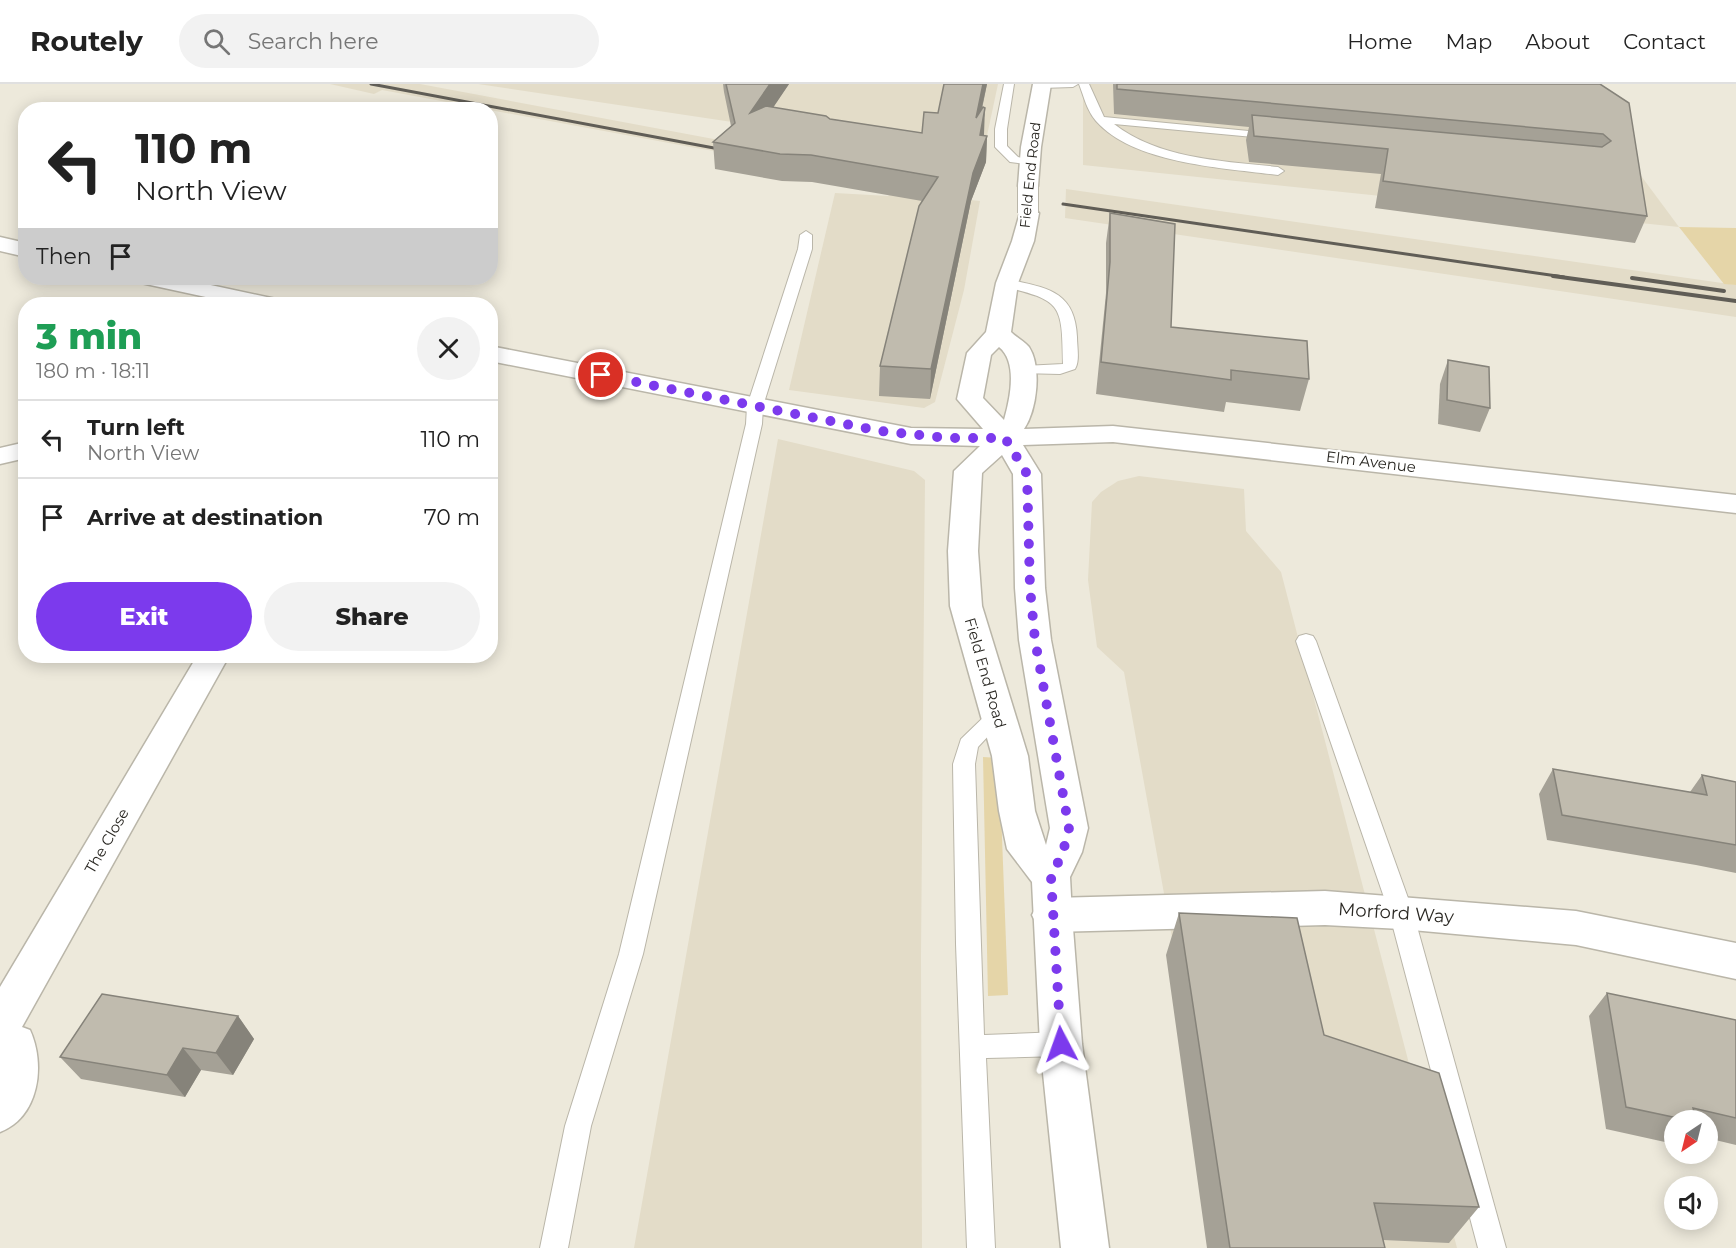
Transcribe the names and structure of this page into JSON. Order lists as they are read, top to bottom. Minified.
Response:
{"streets":{"street":["Field End Road","Elm Avenue","The Close","Morford Way"]},"crossings":[["Field End Road","Elm Avenue"],["Field End Road","Morford Way"]],"north":"bottom left","page":{"header":"Routely","search":"Search here","nav":["Home","Map","About","Contact"],"turn":["110 m","North View"],"then":"Then","heading":["3 min","180 m · 18:11"],"list":[{"name":"Turn left","note":"North View","value":"110 m"},{"name":"Arrive at destination","value":"70 m"}],"buttons":["Exit","Share"]}}
